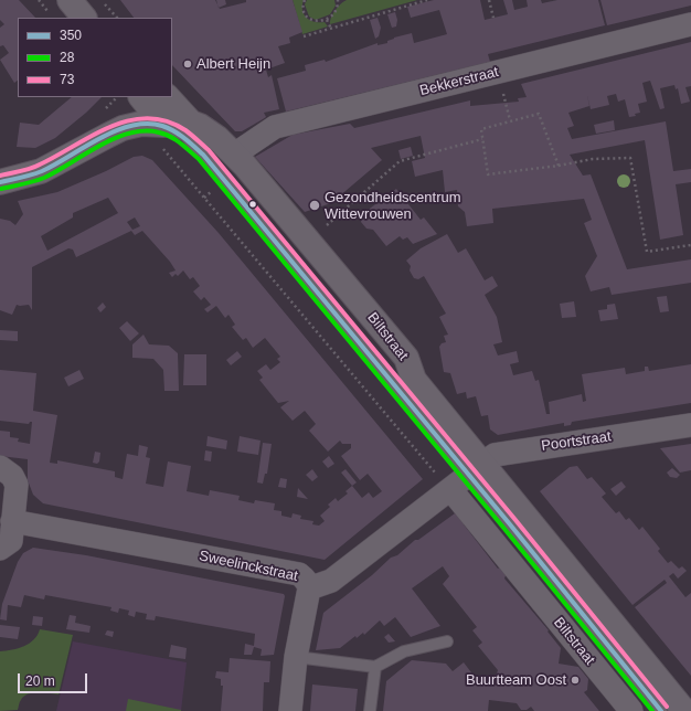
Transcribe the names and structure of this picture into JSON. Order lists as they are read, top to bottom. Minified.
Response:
{"streets":{"street":["Bekkerstraat","Biltstraat","Poortstraat","Sweelinckstraat"]},"crossings":[["Bekkerstraat","Biltstraat"],["Biltstraat","Poortstraat"],["Biltstraat","Sweelinckstraat"],["Poortstraat","Sweelinckstraat"]],"places":["Albert Heijn","Gezondheidscentrum Wittevrouwen","Buurtteam Oost"],"lines":["transit line 73","transit line 350","transit line 28"],"legend":["350","28","73"],"scale_bar":"20 m"}
